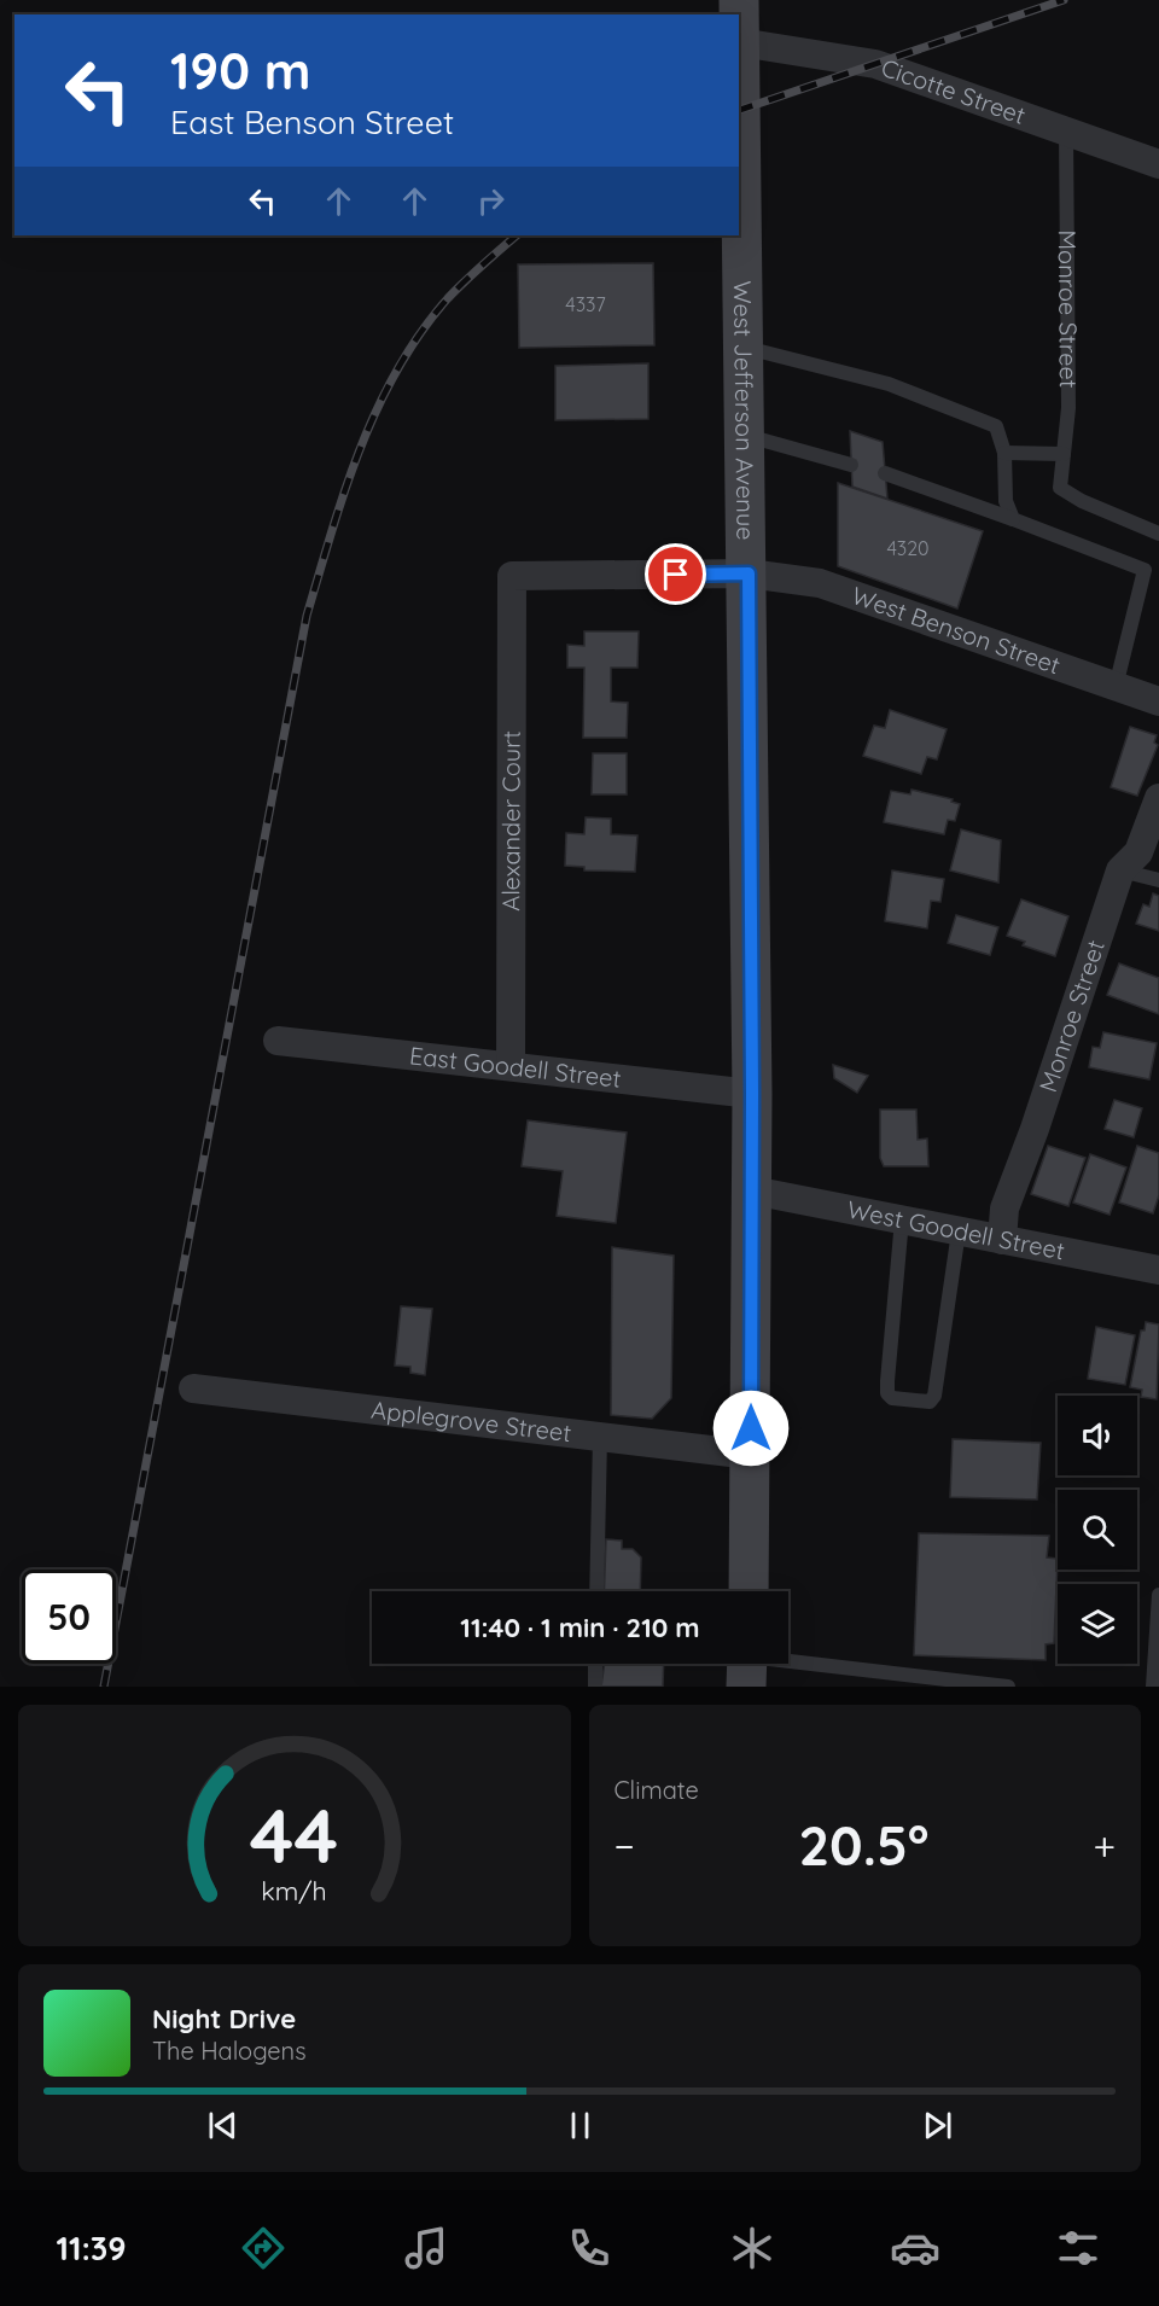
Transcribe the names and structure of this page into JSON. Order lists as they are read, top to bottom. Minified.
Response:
{"streets":{"main road":["West Jefferson Avenue"],"street":["Cicotte Street","Monroe Street","West Benson Street","Alexander Court","East Goodell Street","West Goodell Street","Applegrove Street"]},"crossings":[["Cicotte Street","Monroe Street"],["Cicotte Street","West Jefferson Avenue"],["Monroe Street","West Goodell Street"],["West Jefferson Avenue","West Benson Street"],["West Jefferson Avenue","East Goodell Street"],["West Jefferson Avenue","West Goodell Street"],["West Jefferson Avenue","Applegrove Street"],["West Benson Street","Alexander Court"],["Alexander Court","East Goodell Street"]],"house_numbers":["4337","4320"],"page":{"turn":["190 m","East Benson Street"],"limit":"50","trip":"11:40 · 1 min · 210 m","tile":"Climate","heat":["−","20.5°","+"],"song":["Night Drive","The Halogens"],"tabs":"11:39","gauge":["44","km/h"]}}
